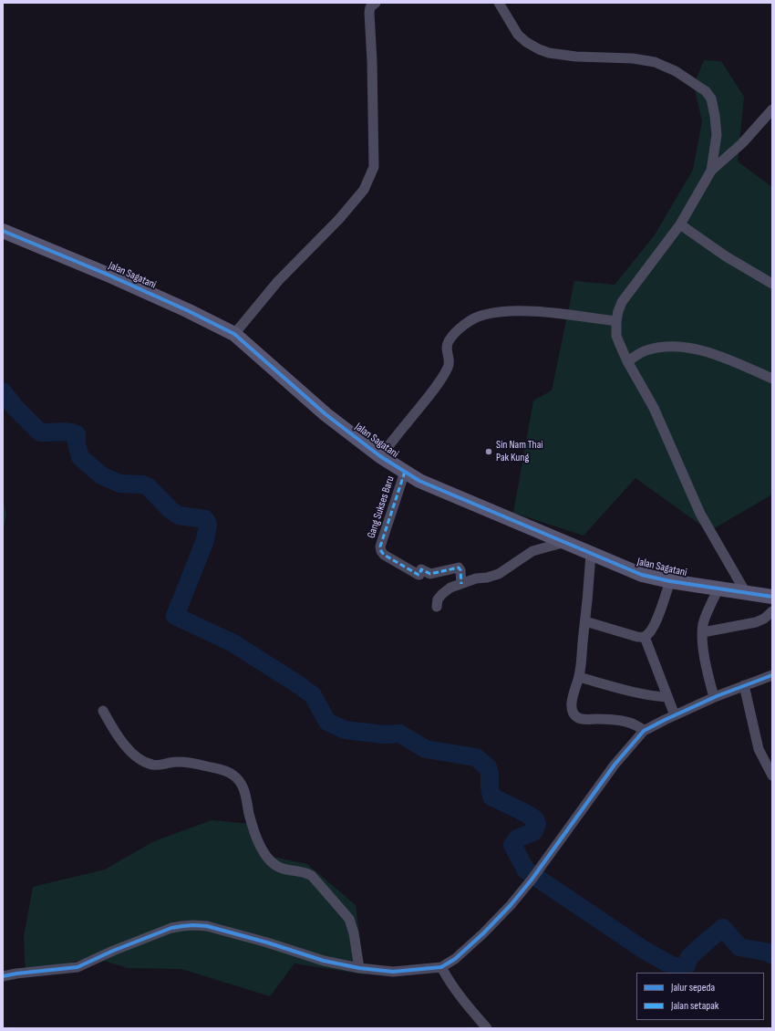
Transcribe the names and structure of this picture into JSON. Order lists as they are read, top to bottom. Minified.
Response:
{"streets":{"street":["Jalan Sagatani","Gang Sukses Baru"]},"crossings":[["Jalan Sagatani","Gang Sukses Baru"]],"places":["Sin Nam Thai Pak Kung"],"legend":["Jalur sepeda","Jalan setapak"]}
